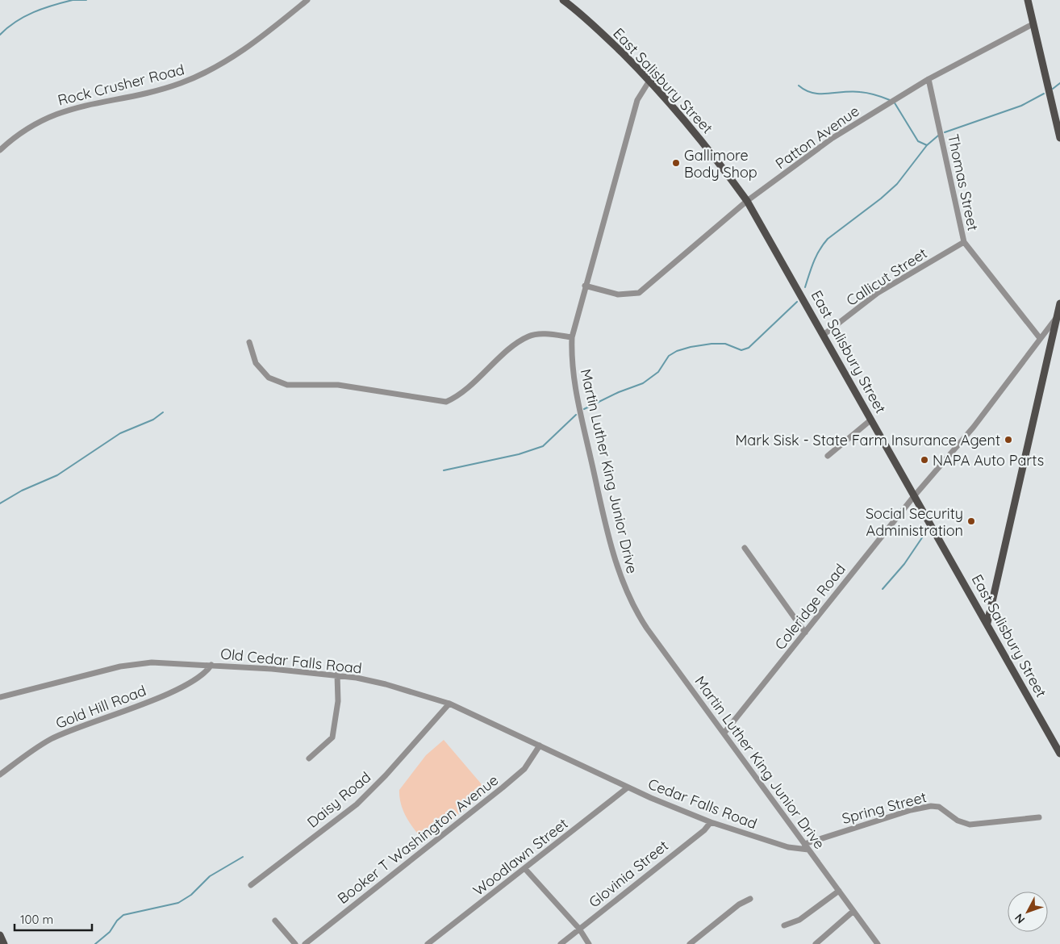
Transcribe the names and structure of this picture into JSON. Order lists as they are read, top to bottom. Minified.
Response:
{"streets":{"main road":["East Salisbury Street"],"street":["Rock Crusher Road","Patton Avenue","Thomas Street","Callicut Street","Martin Luther King Junior Drive","Coleridge Road","Old Cedar Falls Road","Gold Hill Road","Daisy Road","Cedar Falls Road","Spring Street","Booker T Washington Avenue","Woodlawn Street","Glovinia Street"]},"crossings":[["East Salisbury Street","Patton Avenue"],["East Salisbury Street","Callicut Street"],["East Salisbury Street","Martin Luther King Junior Drive"],["East Salisbury Street","Coleridge Road"],["Patton Avenue","Thomas Street"],["Patton Avenue","Martin Luther King Junior Drive"],["Thomas Street","Callicut Street"],["Thomas Street","Coleridge Road"],["Martin Luther King Junior Drive","Coleridge Road"],["Martin Luther King Junior Drive","Cedar Falls Road"],["Martin Luther King Junior Drive","Spring Street"],["Old Cedar Falls Road","Gold Hill Road"],["Old Cedar Falls Road","Daisy Road"],["Old Cedar Falls Road","Cedar Falls Road"],["Old Cedar Falls Road","Booker T Washington Avenue"],["Cedar Falls Road","Woodlawn Street"],["Cedar Falls Road","Glovinia Street"]],"places":["Gallimore Body Shop","Mark Sisk - State Farm Insurance Agent","NAPA Auto Parts","Social Security Administration"],"scale_bar":"100 m","north":"bottom left"}
